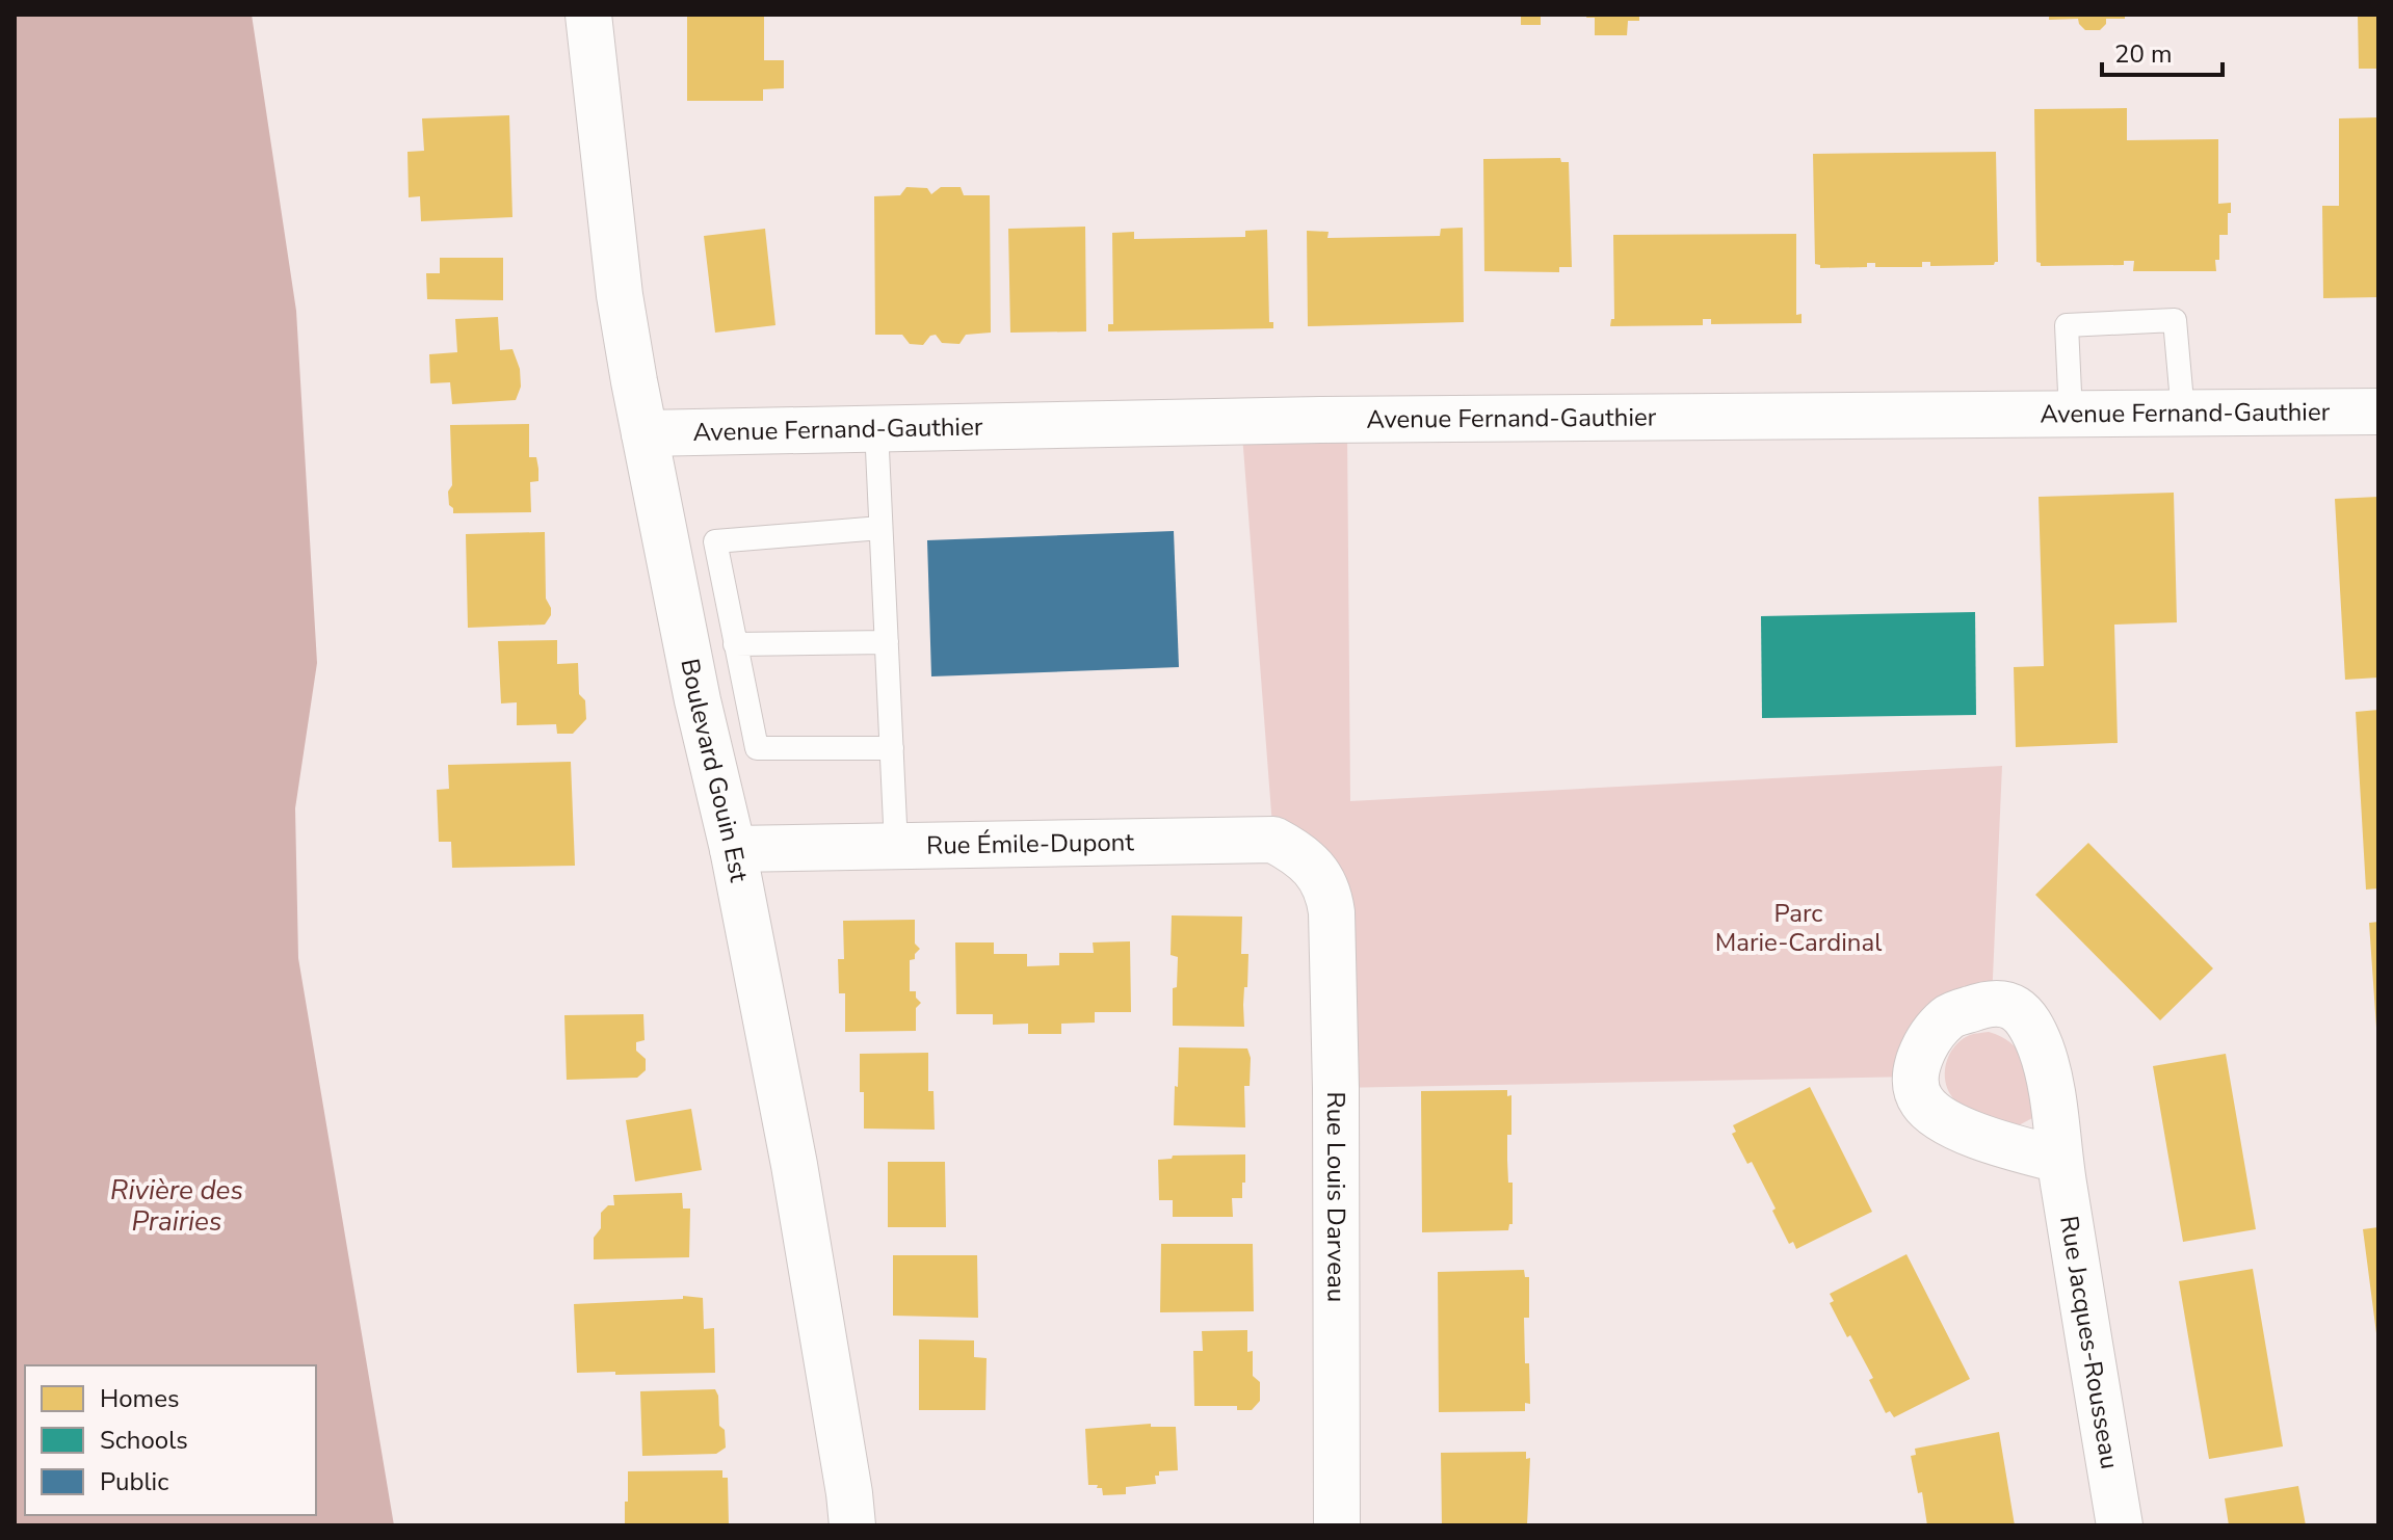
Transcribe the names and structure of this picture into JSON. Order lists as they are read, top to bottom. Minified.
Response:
{"streets":{"street":["Avenue Fernand-Gauthier","Boulevard Gouin Est","Rue Émile-Dupont","Rue Louis Darveau","Rue Jacques-Rousseau"]},"crossings":[["Avenue Fernand-Gauthier","Boulevard Gouin Est"],["Boulevard Gouin Est","Rue Émile-Dupont"],["Rue Émile-Dupont","Rue Louis Darveau"]],"water":["Rivière des Prairies"],"parks":["Parc Marie-Cardinal"],"legend":["Homes","Schools","Public"],"scale_bar":"20 m"}
